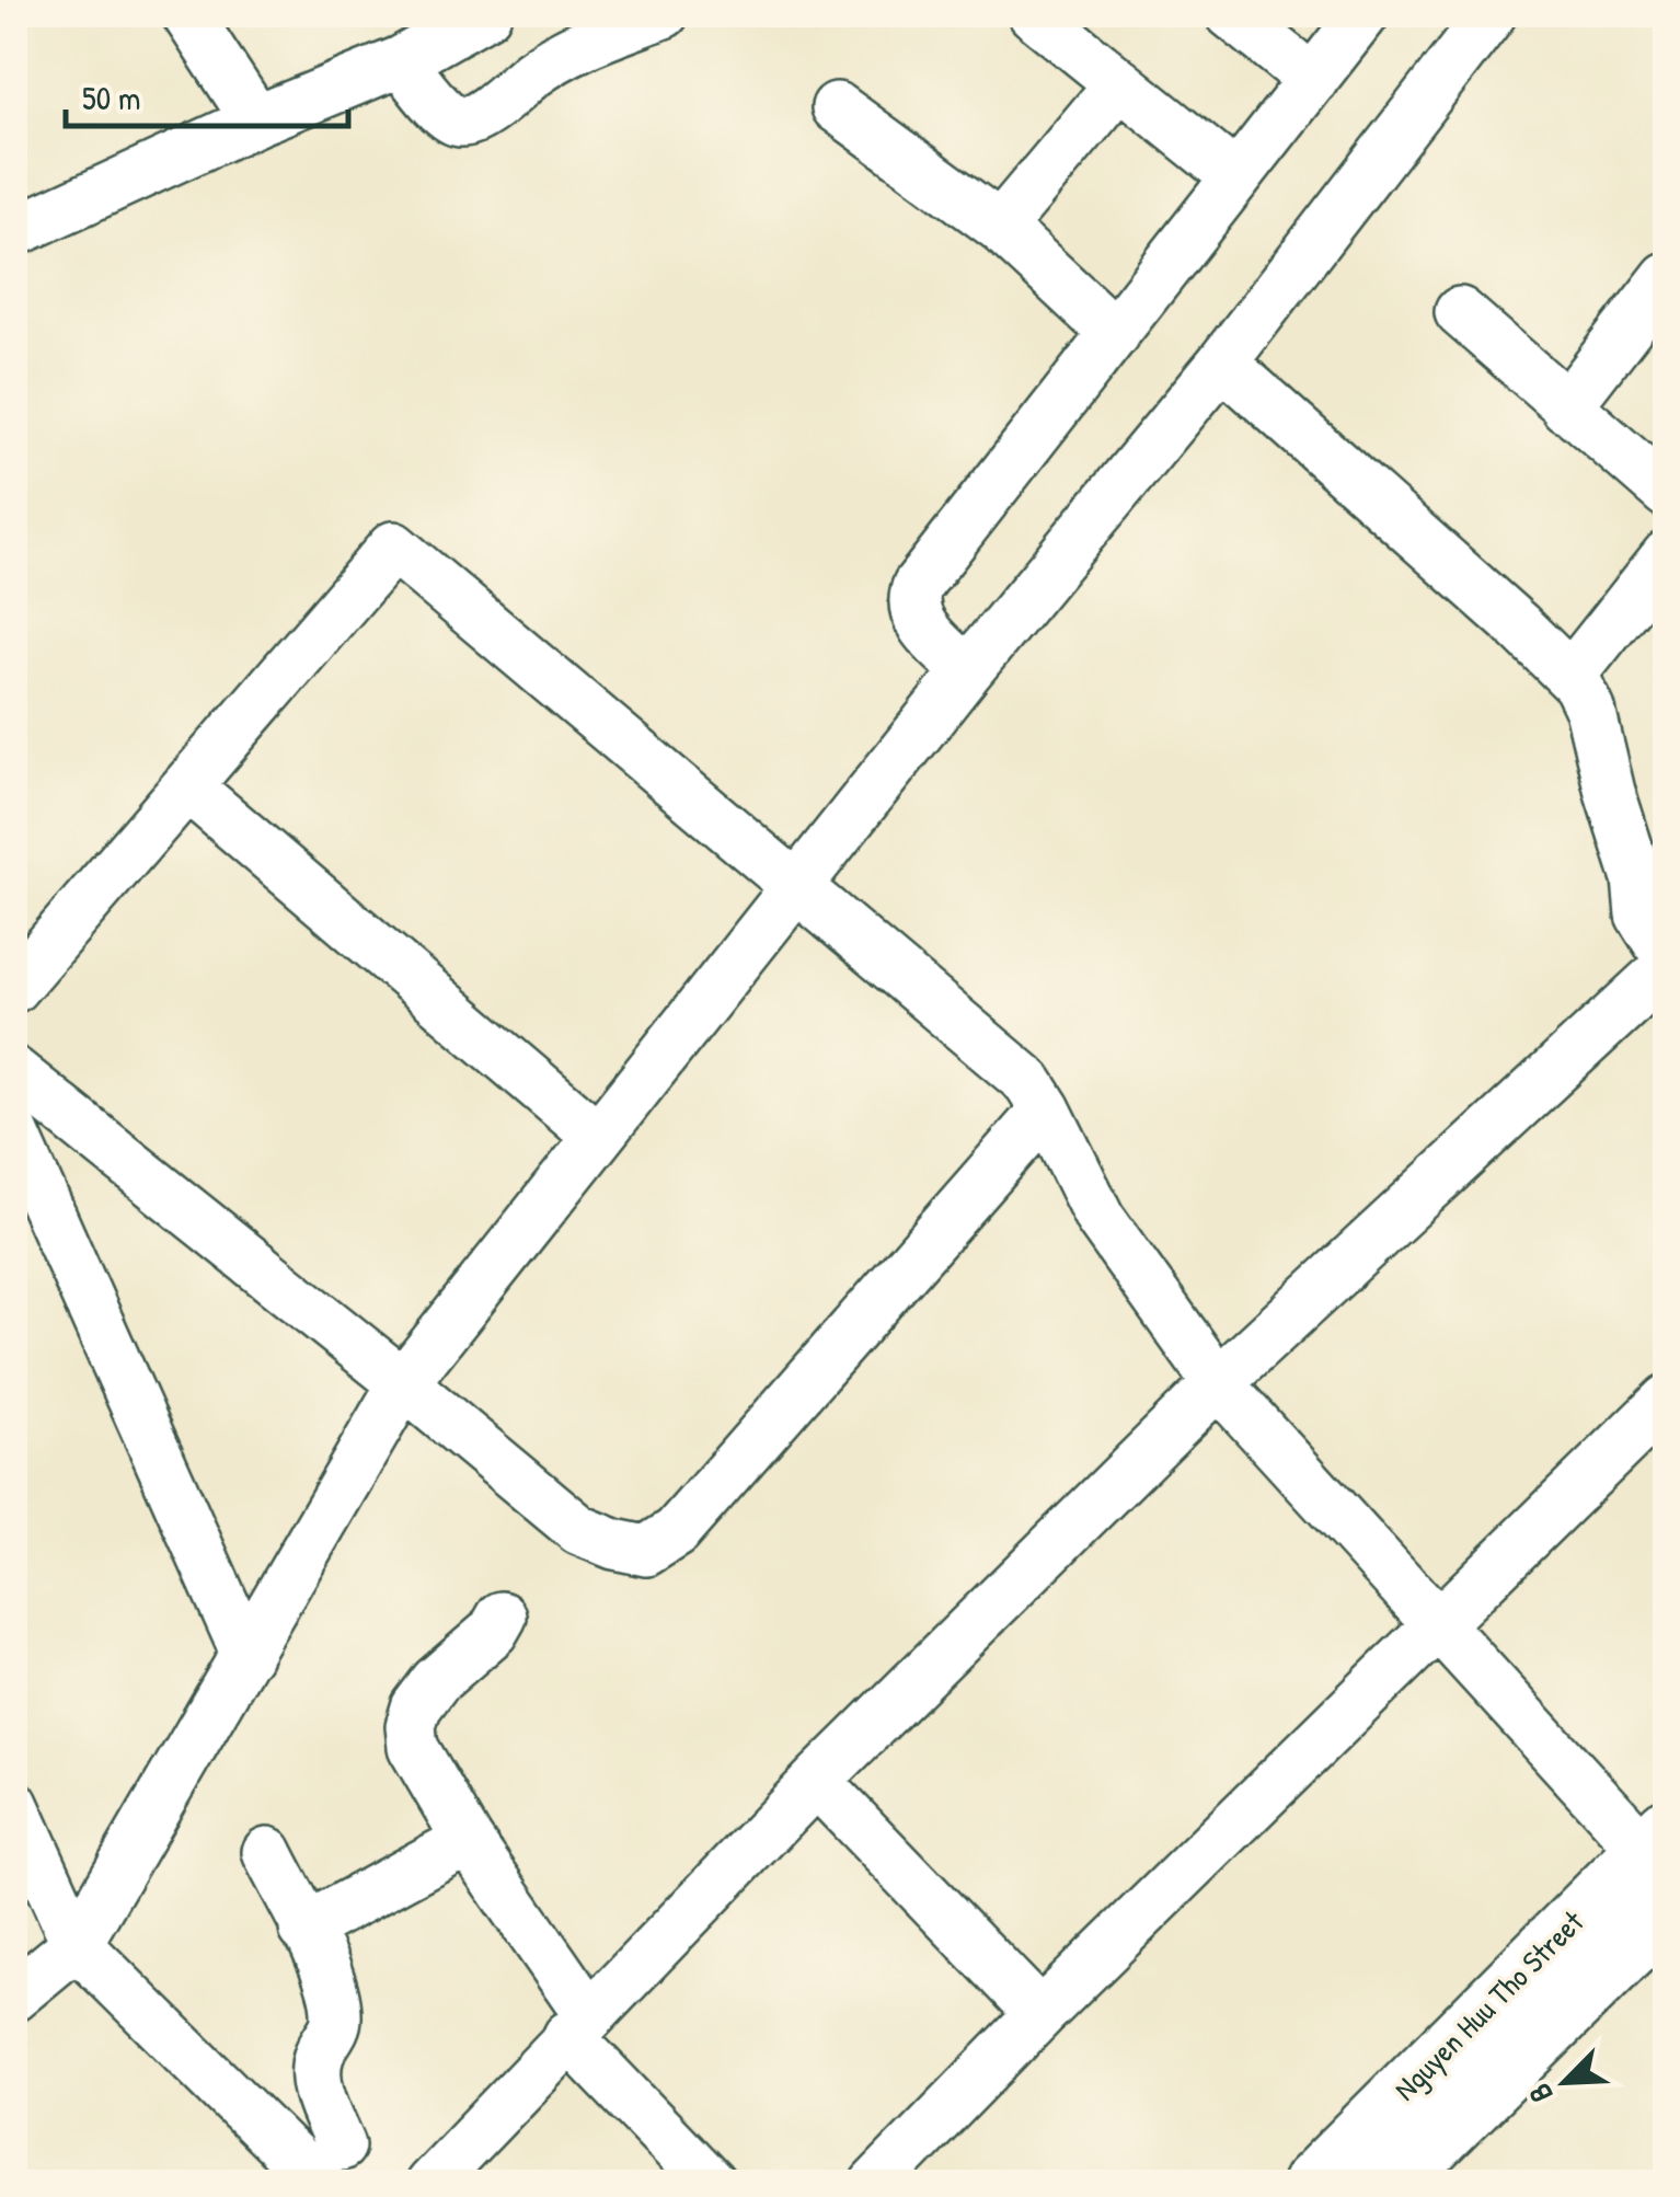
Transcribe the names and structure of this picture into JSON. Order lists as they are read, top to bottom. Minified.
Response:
{"streets":{"highway":["Nguyen Huu Tho Street"]},"scale_bar":"50 m","north":"bottom left"}
